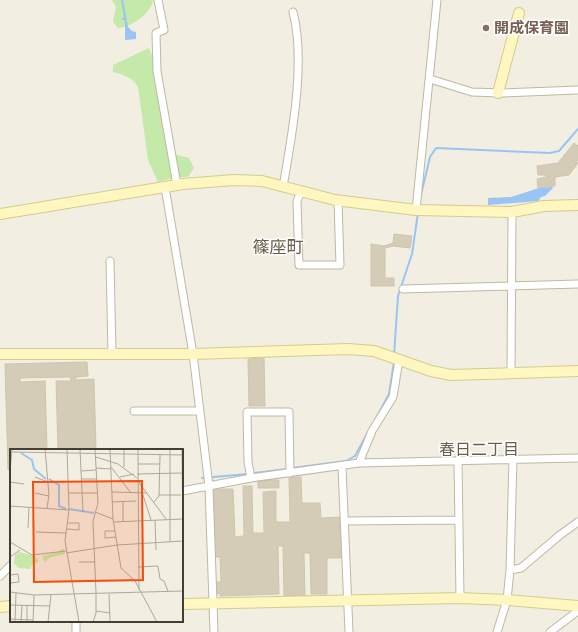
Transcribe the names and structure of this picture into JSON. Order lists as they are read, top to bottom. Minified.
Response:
{"districts":["篠座町","春日二丁目"],"places":["開成保育園"]}
